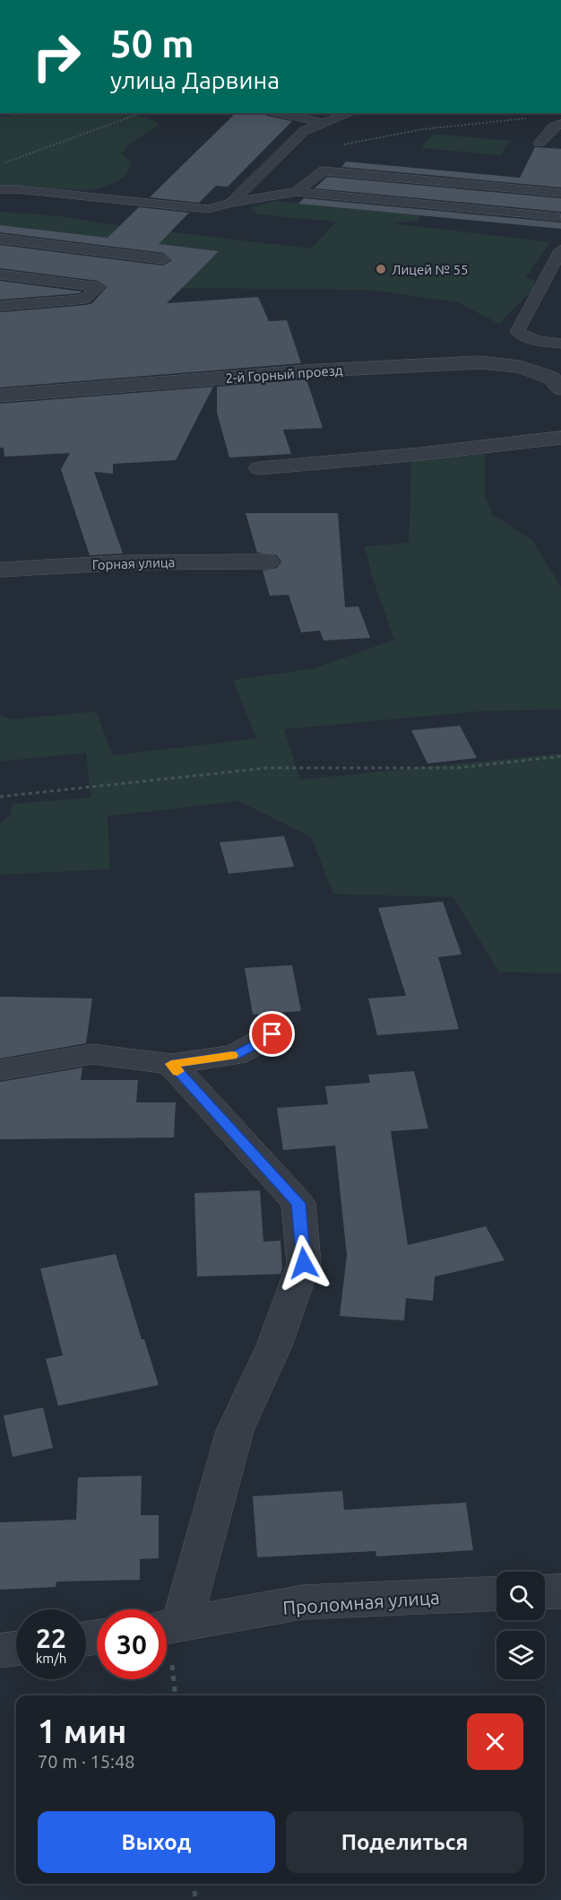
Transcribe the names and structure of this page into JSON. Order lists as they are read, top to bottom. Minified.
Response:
{"streets":{"street":["2-й Горный проезд","Горная улица","Проломная улица"]},"places":["Лицей № 55"],"page":{"turn":["50 m","улица Дарвина"],"speed":"22 km/h","limit":"30","heading":["1 мин","70 m · 15:48"],"buttons":["Выход","Поделиться"]}}
